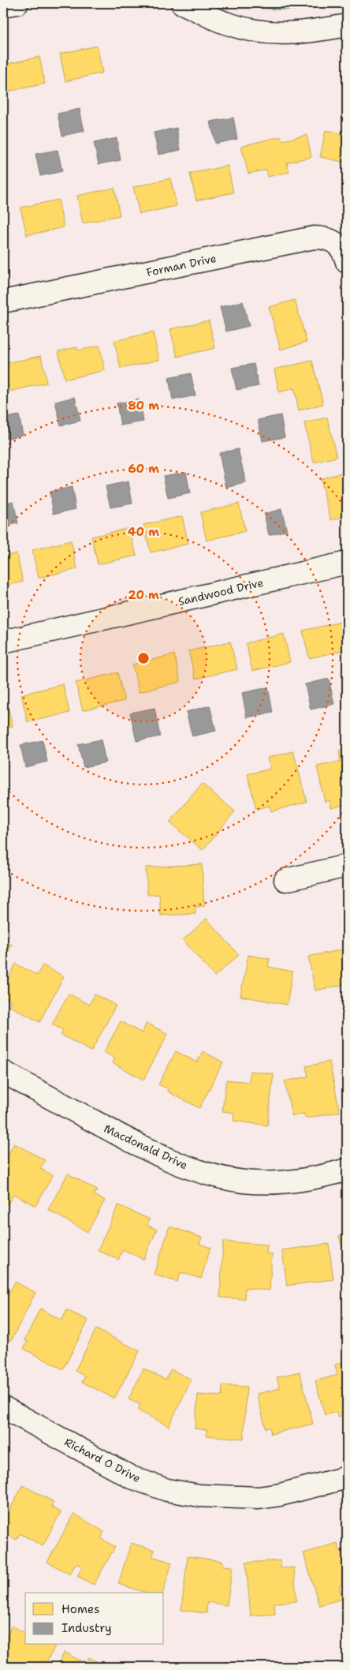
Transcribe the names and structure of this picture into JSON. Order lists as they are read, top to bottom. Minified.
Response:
{"streets":{"street":["Forman Drive","Sandwood Drive","Macdonald Drive","Richard O Drive"]},"legend":["Homes","Industry"],"rings":["80 m","60 m","40 m","20 m"]}
